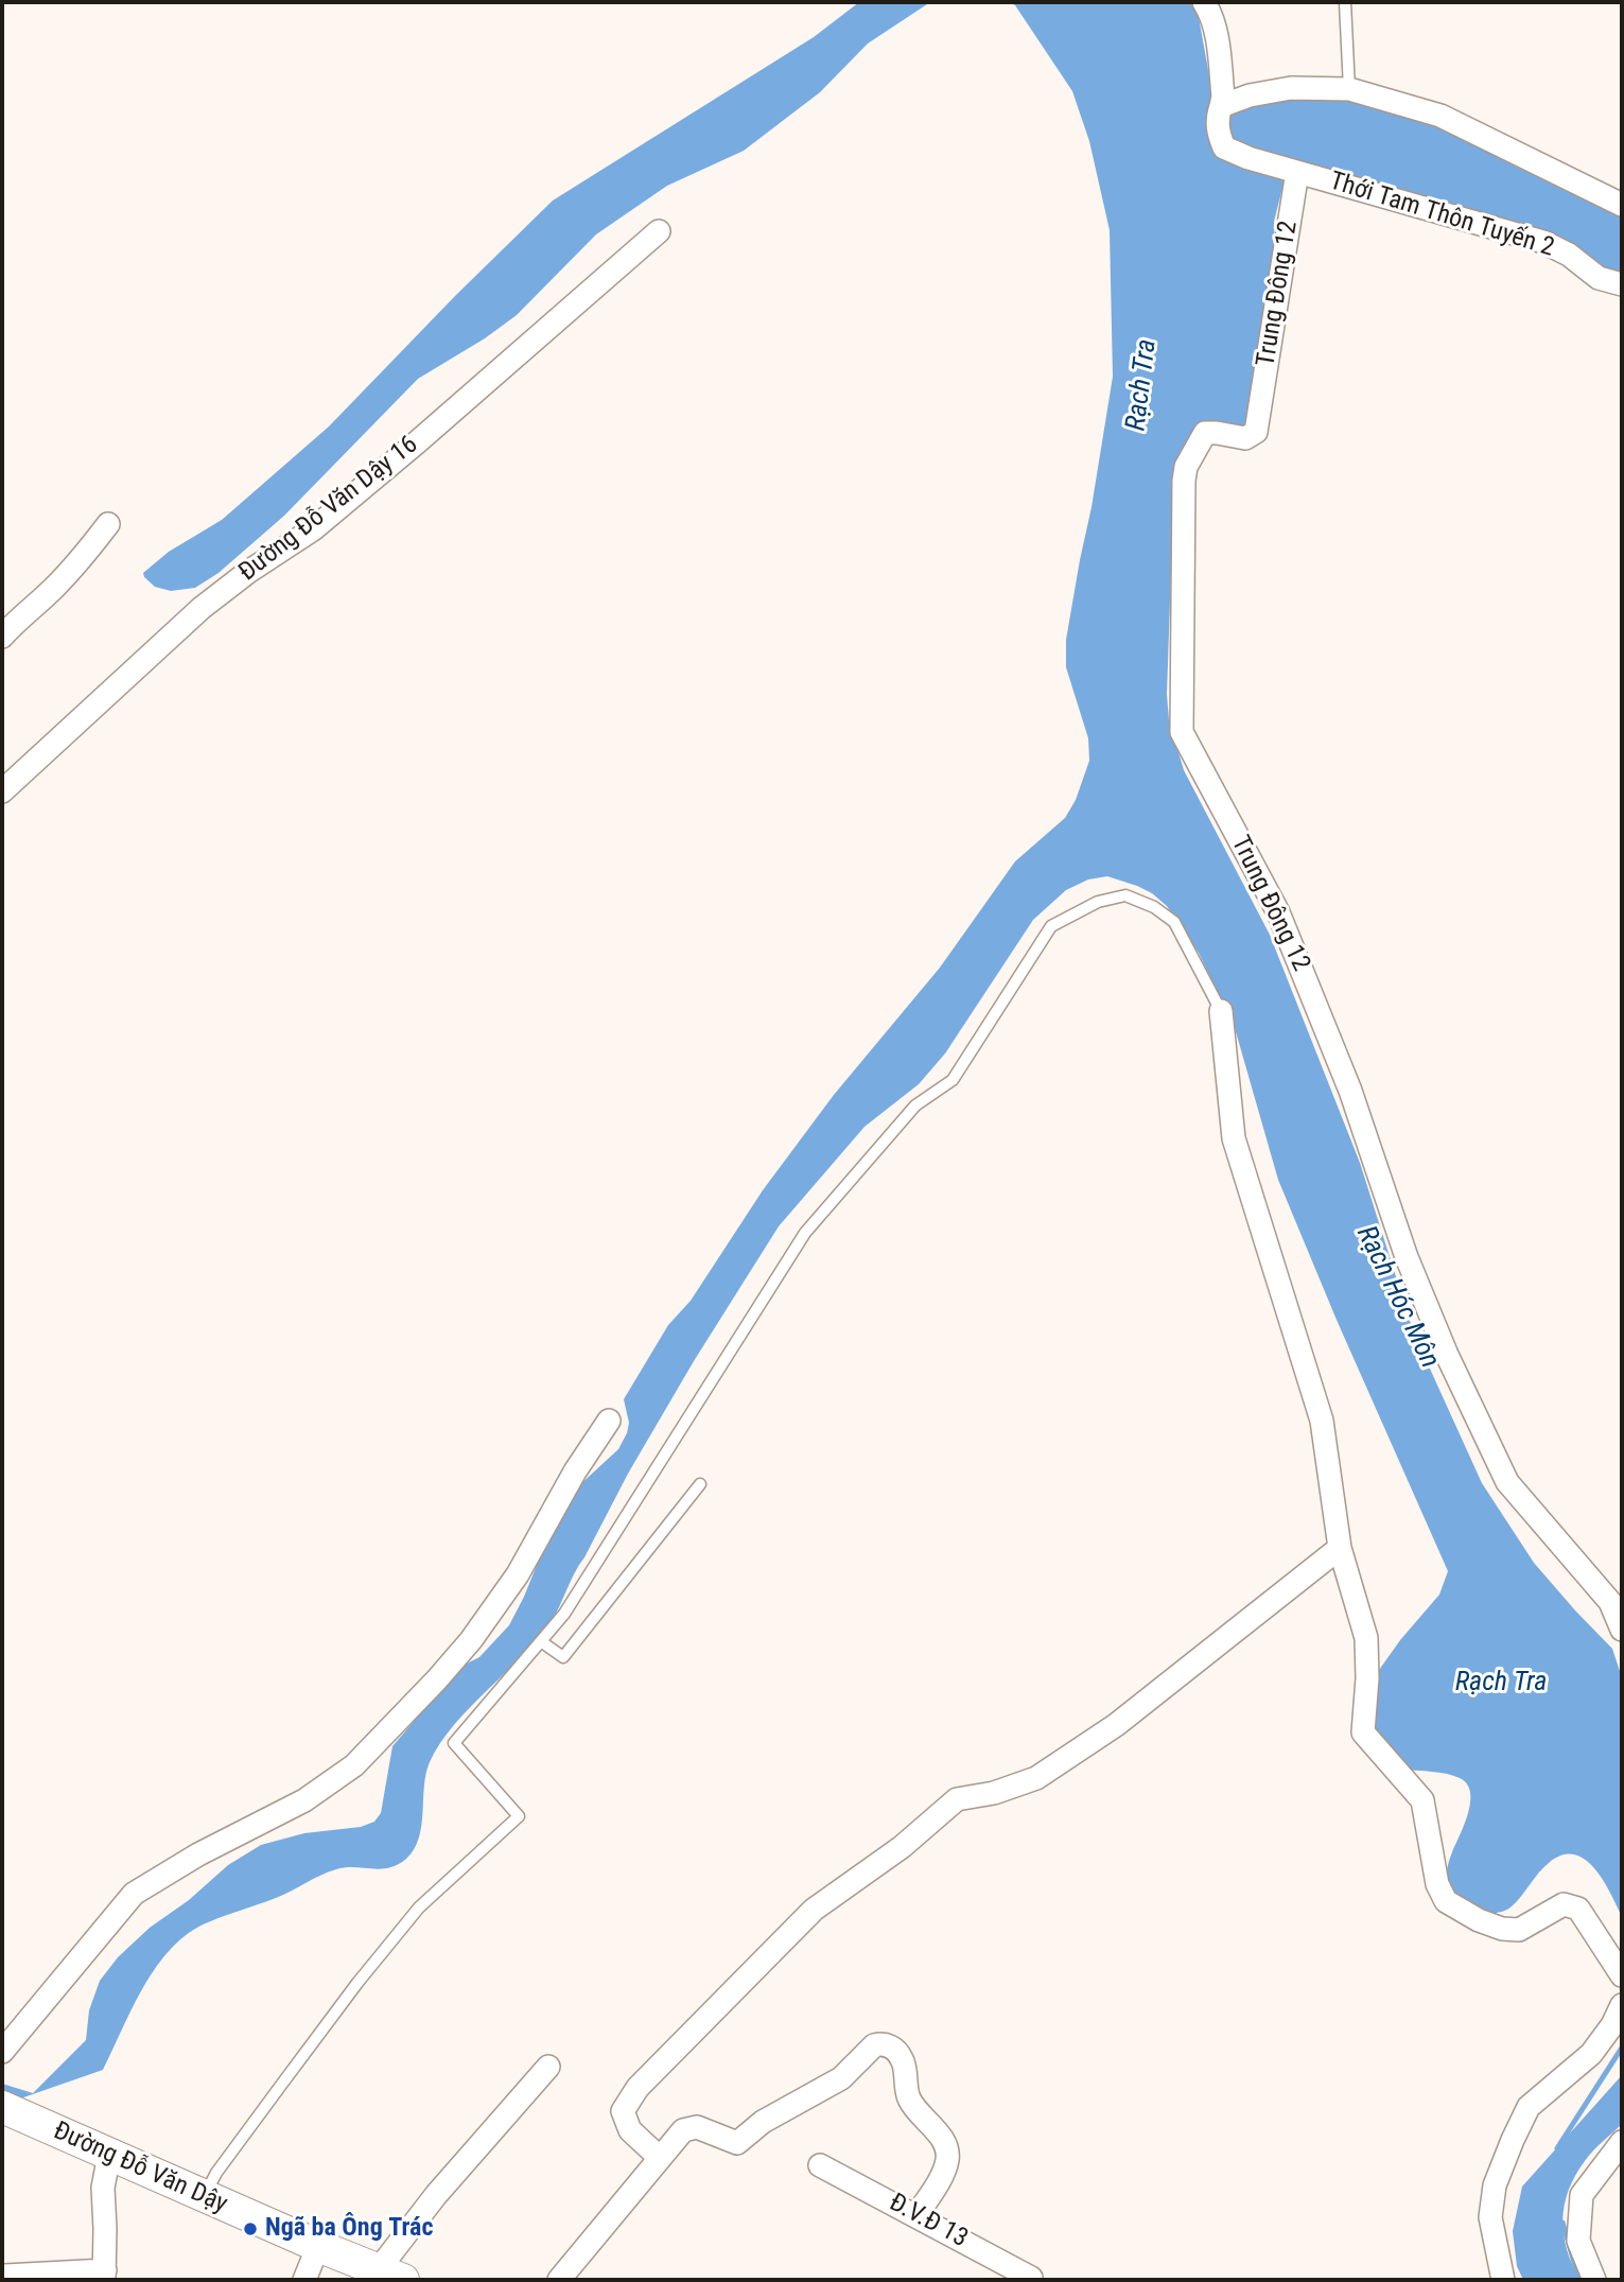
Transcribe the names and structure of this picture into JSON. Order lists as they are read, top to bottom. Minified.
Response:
{"streets":{"main road":["Đường Đỗ Văn Dậy"],"street":["Thới Tam Thôn Tuyến 2","Trung Đông 12","Đường Đỗ Văn Dậy 16","Đ.V.Đ 13"]},"crossings":[["Thới Tam Thôn Tuyến 2","Trung Đông 12"]],"water":["Rạch Tra","Rạch Hóc Môn"],"places":["Ngã ba Ông Trác"]}
